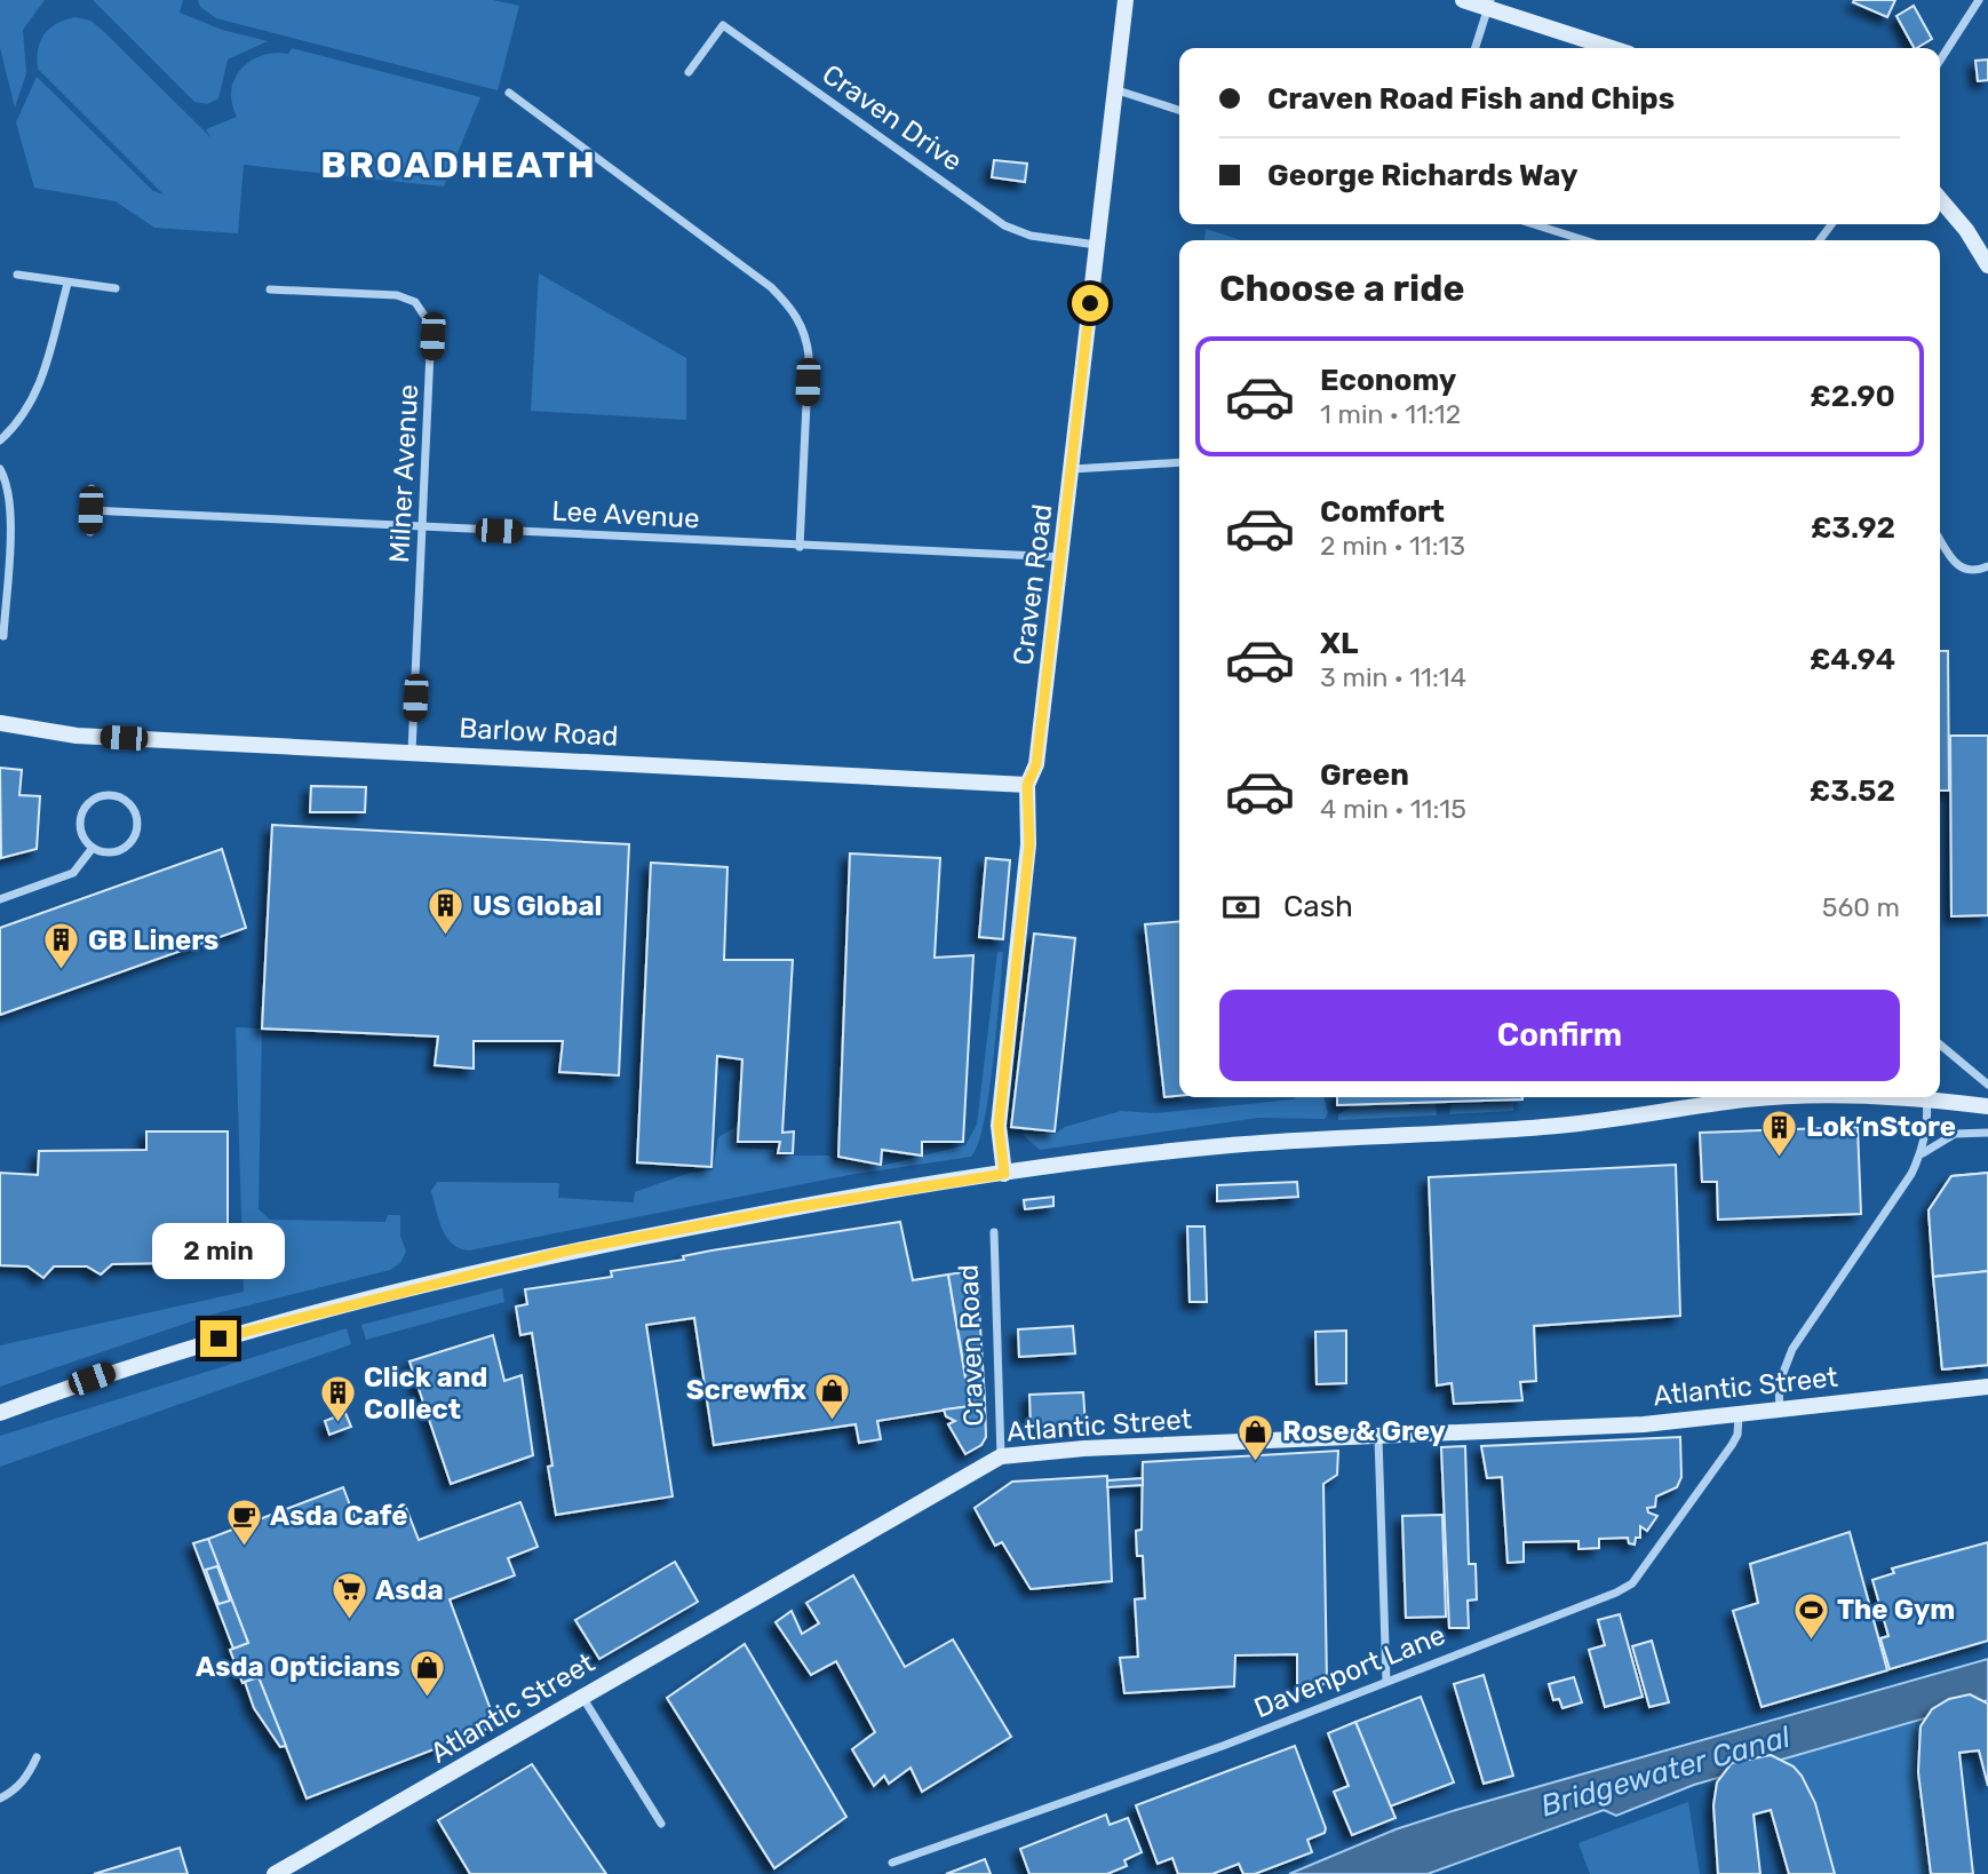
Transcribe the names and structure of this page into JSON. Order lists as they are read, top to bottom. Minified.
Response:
{"streets":{"street":["Craven Drive","Milner Avenue","Lee Avenue","Craven Road","Barlow Road","Atlantic Street","Davenport Lane"]},"crossings":[["Craven Drive","Craven Road"],["Milner Avenue","Lee Avenue"],["Milner Avenue","Barlow Road"],["Lee Avenue","Craven Road"],["Craven Road","Barlow Road"],["Craven Road","Atlantic Street"],["Atlantic Street","Davenport Lane"]],"districts":["BROADHEATH"],"water":["Bridgewater Canal"],"places":{"building":["US Global","GB Liners","Lok’nStore","Click and Collect"],"shop":["Screwfix","Rose & Grey","Asda Opticians"],"cafe":["Asda Café"],"supermarket":["Asda"],"sports":["The Gym"]},"page":{"banner":["Craven Road Fish and Chips","George Richards Way"],"heading":"Choose a ride","list":[{"name":"Economy","note":"1 min · 11:12","value":"£2.90"},{"name":"Comfort","note":"2 min · 11:13","value":"£3.92"},{"name":"XL","note":"3 min · 11:14","value":"£4.94"},{"name":"Green","note":"4 min · 11:15","value":"£3.52"}],"pay":["Cash","560 m"],"buttons":"Confirm","bubble":"2 min"}}
